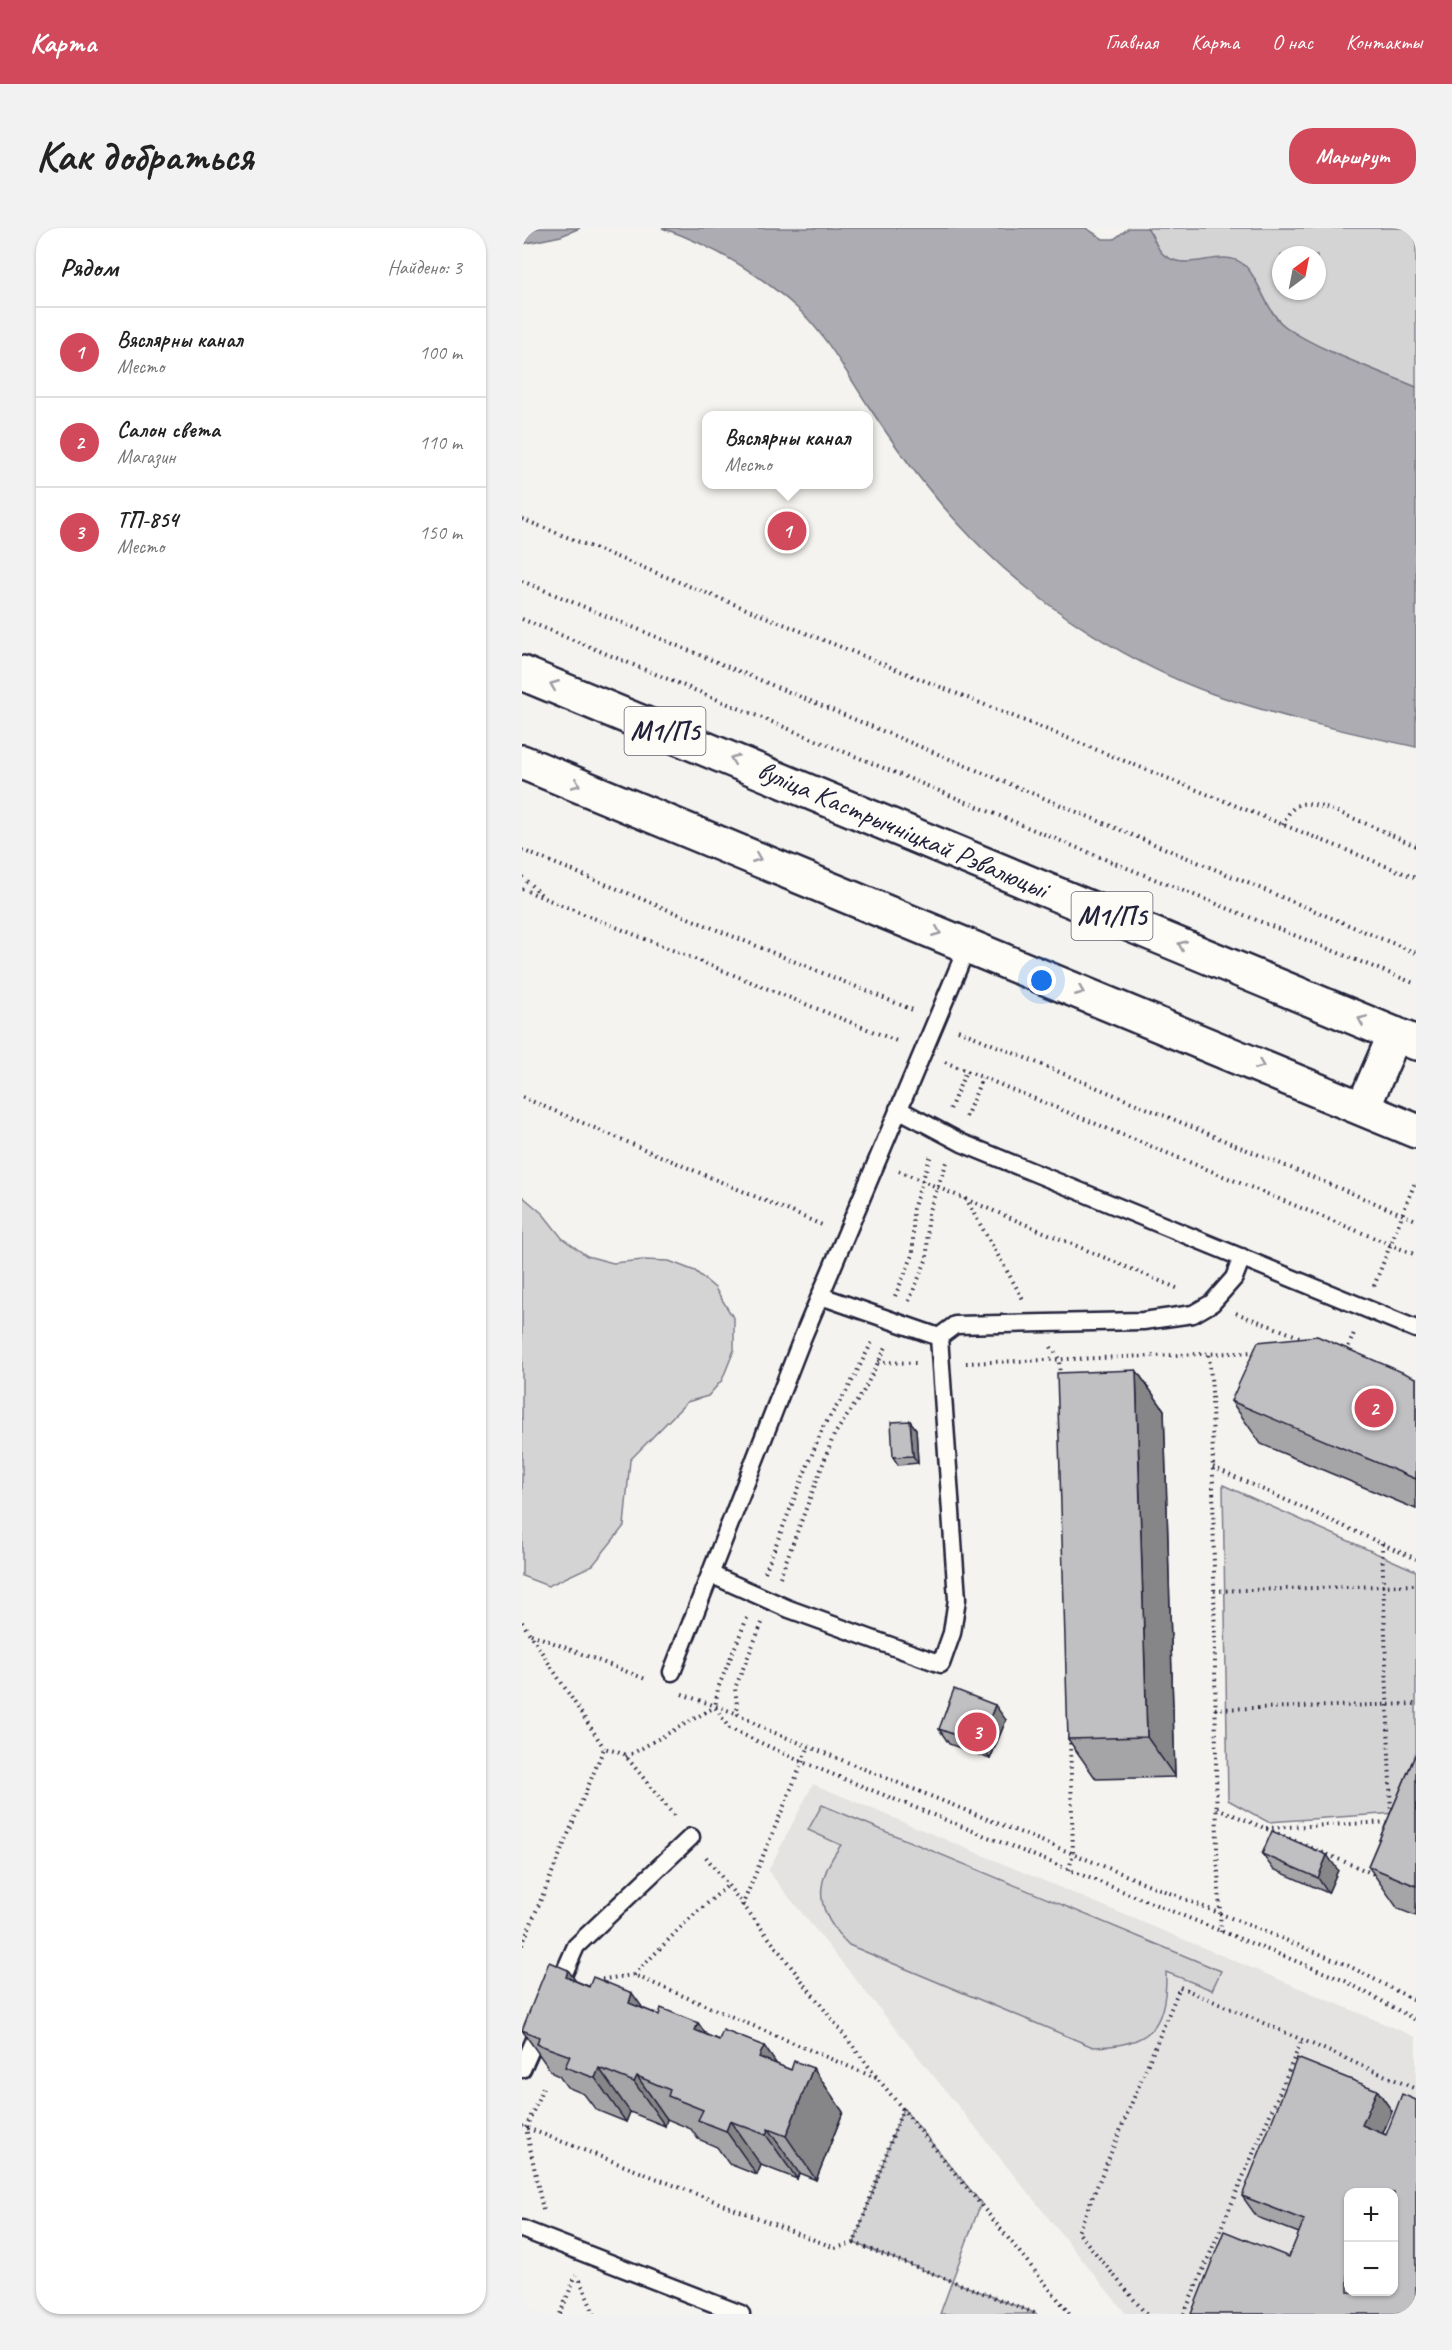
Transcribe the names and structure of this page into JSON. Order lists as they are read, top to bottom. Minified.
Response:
{"streets":{"highway":["М1/П5","вуліца Кастрычніцкай Рэвалюцыі"]},"north":"top right","page":{"header":"Карта","nav":["Главная","Карта","О нас","Контакты"],"buttons":"Маршрут","title":"Как добраться","heading":["Рядом","Найдено: 3"],"list":[{"mark":"1","name":"Вяслярны канал","note":"Место","value":"100 m"},{"mark":"2","name":"Салон света","note":"Магазин","value":"110 m"},{"mark":"3","name":"ТП-854","note":"Место","value":"150 m"}],"popup":["Вяслярны канал","Место"],"pins":["1","2","3"],"map_buttons":["+","−"]}}
